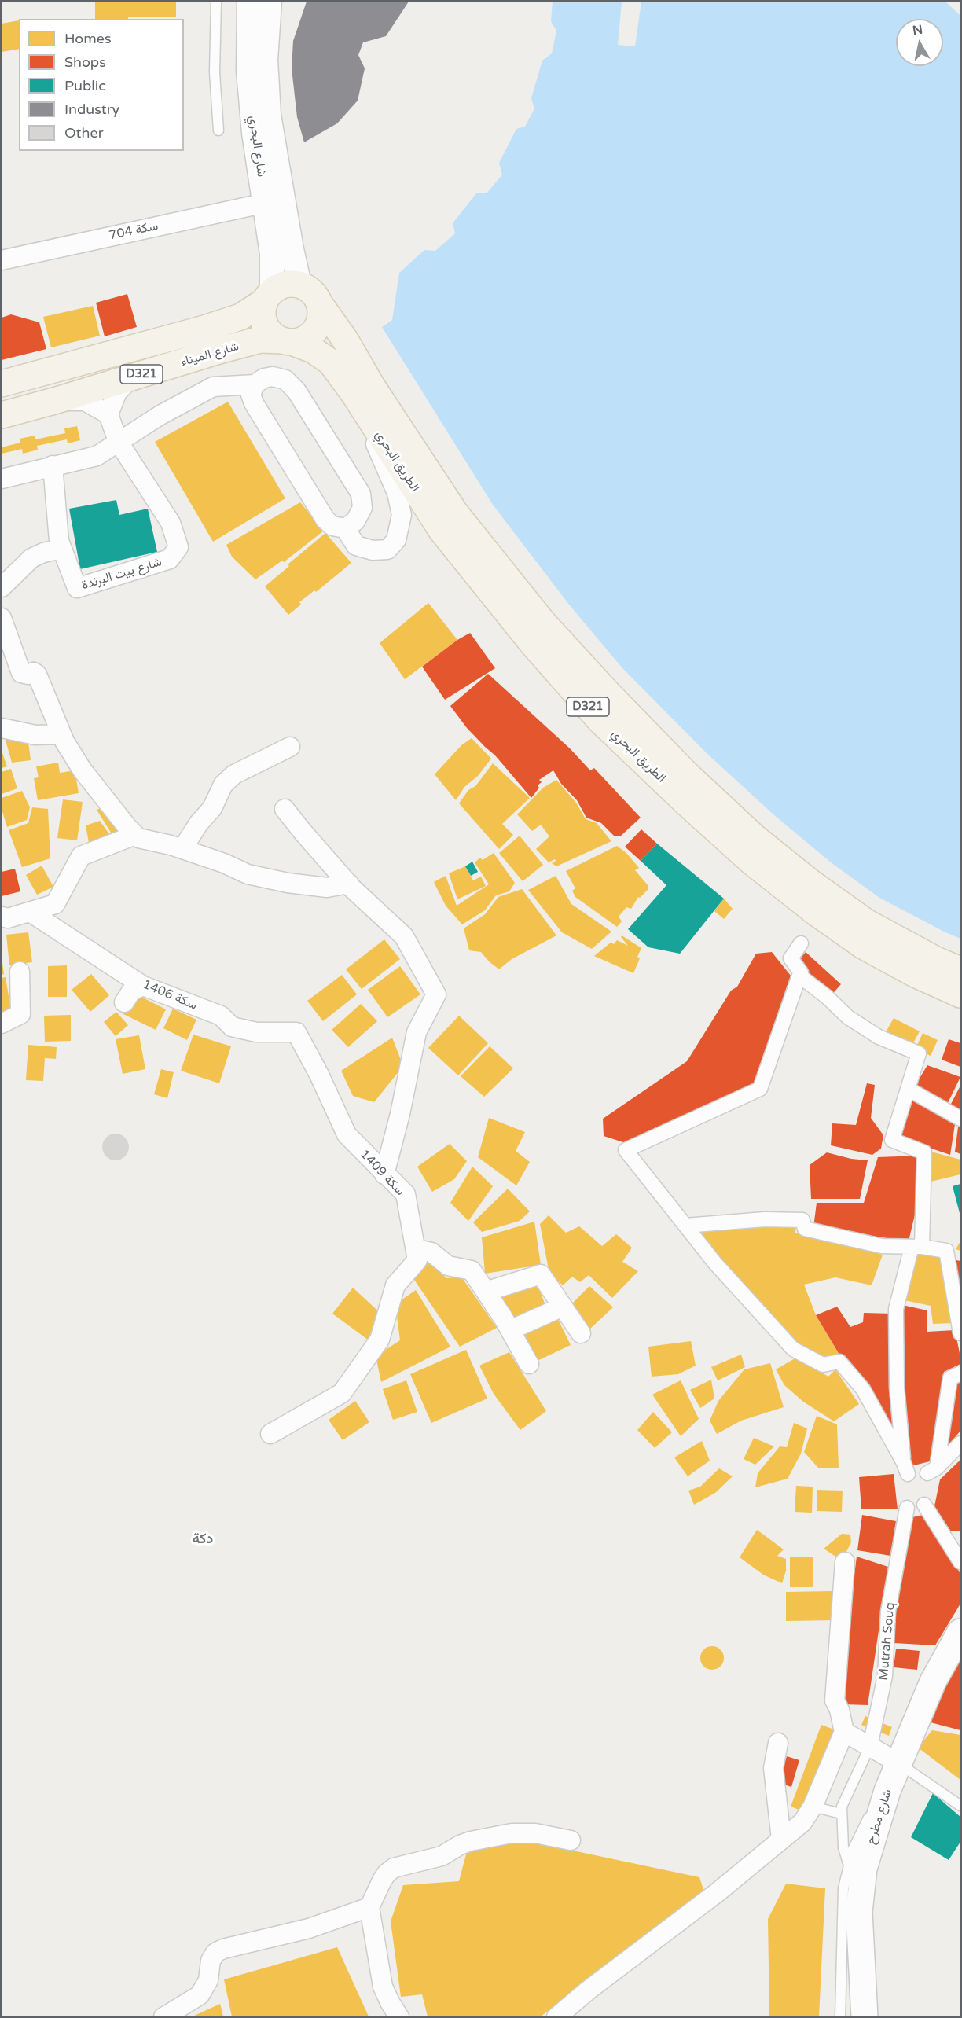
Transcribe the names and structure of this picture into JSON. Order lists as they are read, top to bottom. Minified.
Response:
{"streets":{"main road":["شارع الميناء","D321","الطريق البحري","شارع مطرح"],"street":["شارع البحري","سكة 704","شارع بيت البرندة","1406 سكة","1409 سكة","Mutrah Souq"]},"crossings":[["شارع البحري","سكة 704"],["شارع البحري","شارع الميناء"],["شارع البحري","D321"],["شارع البحري","الطريق البحري"],["شارع الميناء","D321"],["شارع الميناء","الطريق البحري"],["D321","الطريق البحري"],["1406 سكة","1409 سكة"]],"districts":["دكة"],"legend":["Homes","Shops","Public","Industry","Other"],"north":"top"}
